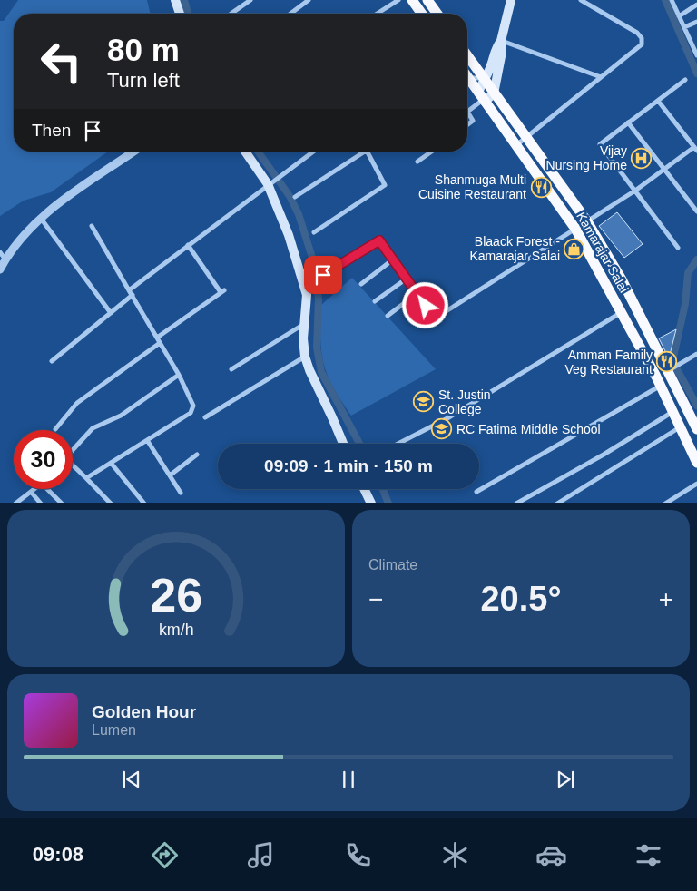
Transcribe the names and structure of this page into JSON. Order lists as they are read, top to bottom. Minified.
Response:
{"streets":{"highway":["Kamarajar Salai"]},"places":{"hospital":["Vijay Nursing Home"],"restaurant":["Shanmuga Multi Cuisine Restaurant","Amman Family Veg Restaurant"],"shop":["Blaack Forest - Kamarajar Salai"],"school or university":["St. Justin College","RC Fatima Middle School"]},"page":{"turn":["80 m","Turn left"],"then":"Then","limit":"30","trip":"09:09 · 1 min · 150 m","tile":"Climate","heat":["−","20.5°","+"],"song":["Golden Hour","Lumen"],"tabs":"09:08","gauge":["26","km/h"]}}
